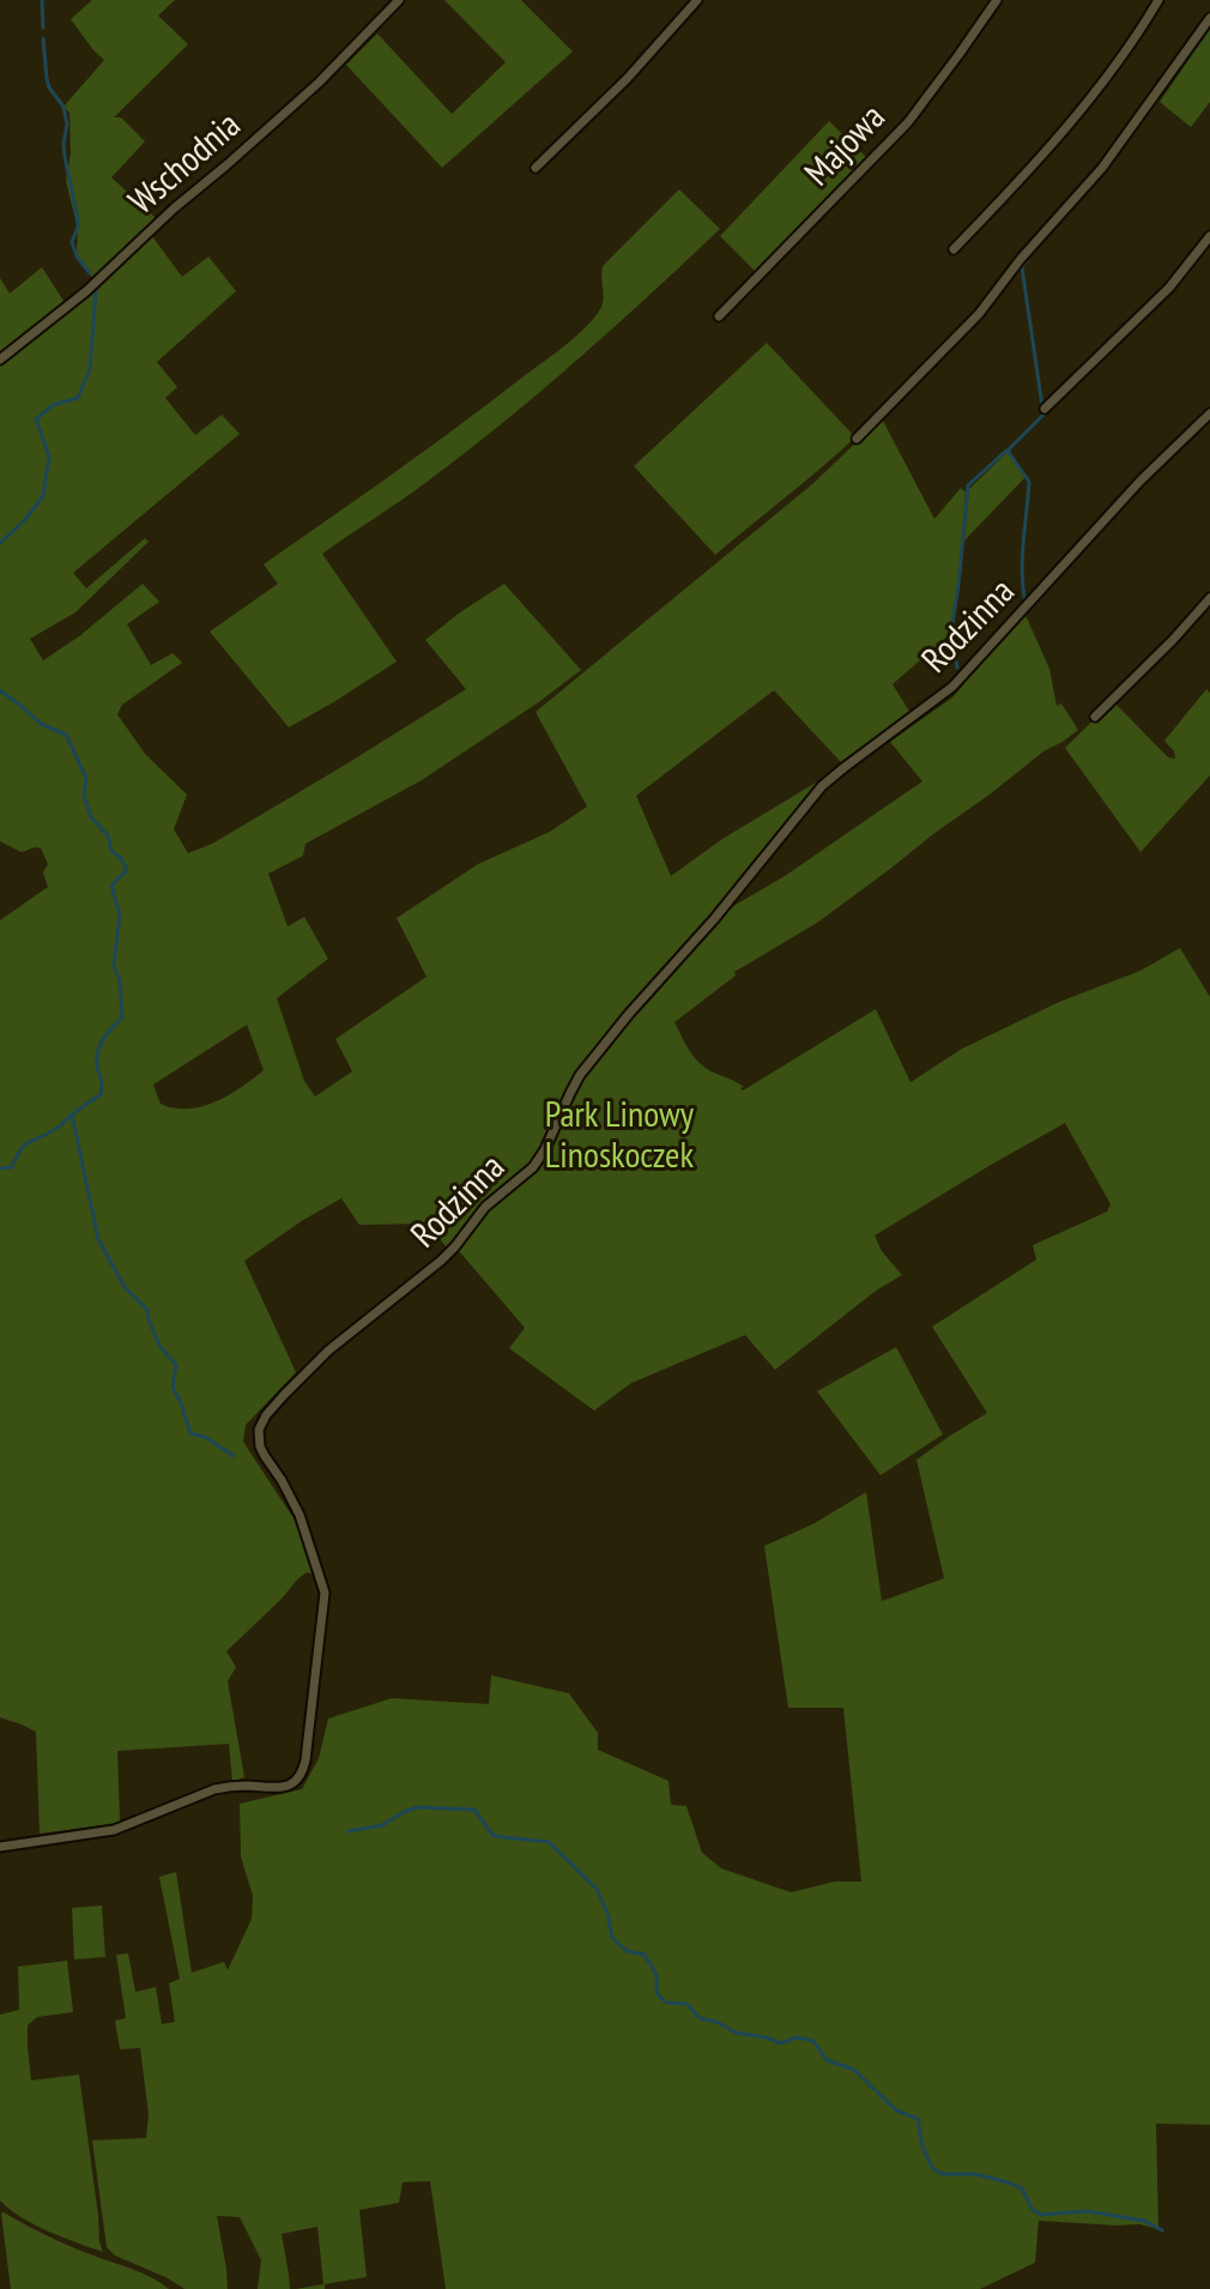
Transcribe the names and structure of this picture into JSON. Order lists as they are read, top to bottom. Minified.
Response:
{"streets":{"street":["Majowa","Wschodnia","Rodzinna"]},"parks":["Park Linowy Linoskoczek"]}
